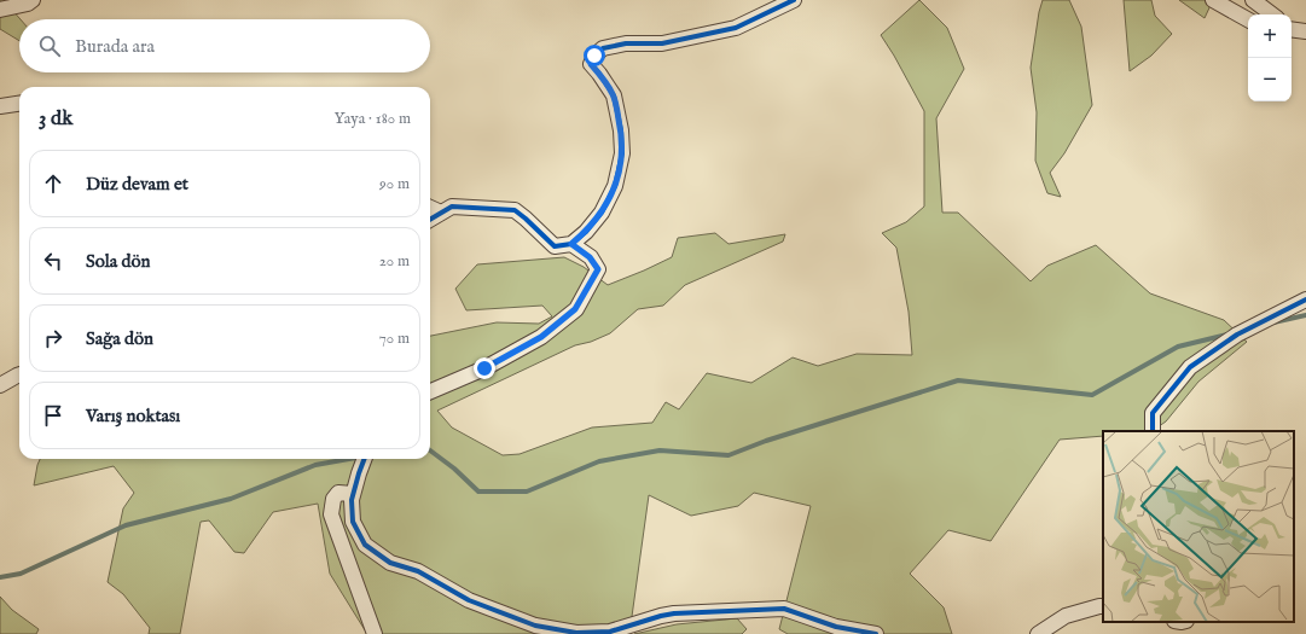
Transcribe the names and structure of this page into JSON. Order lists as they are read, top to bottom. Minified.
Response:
{"page":{"map_buttons":["+","−"],"search":"Burada ara","heading":["3 dk","Yaya · 180 m"],"list":[["Düz devam et","90 m"],["Sola dön","20 m"],["Sağa dön","70 m"],"Varış noktası"]}}
